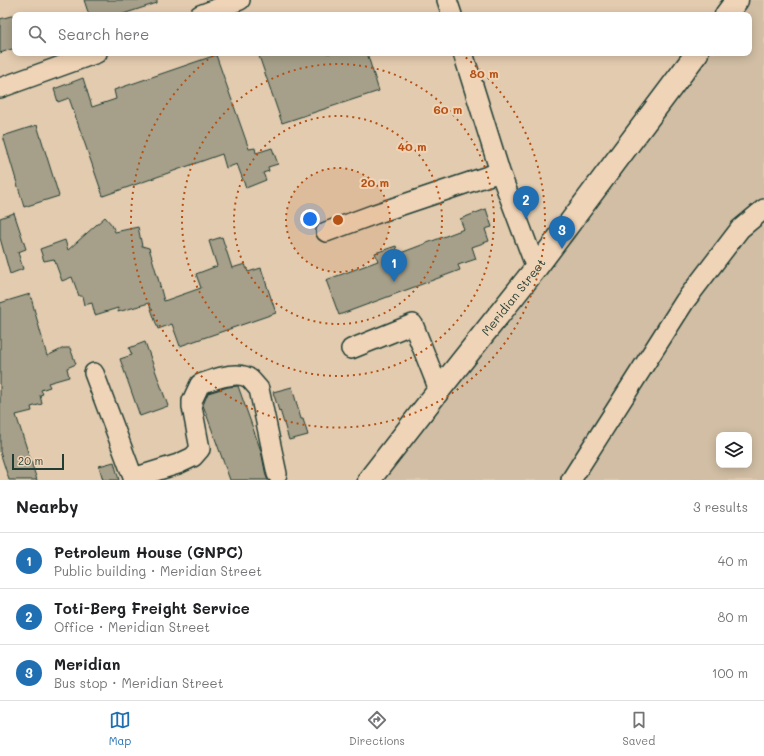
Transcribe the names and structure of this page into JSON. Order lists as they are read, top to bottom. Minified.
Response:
{"streets":{"main road":["Meridian Street"]},"scale_bar":"20 m","page":{"search":"Search here","pins":["2","3","1"],"scale":"20 m","heading":["Nearby","3 results"],"list":[{"mark":"1","name":"Petroleum House (GNPC)","note":"Public building · Meridian Street","value":"40 m"},{"mark":"2","name":"Toti-Berg Freight Service","note":"Office · Meridian Street","value":"80 m"},{"mark":"3","name":"Meridian","note":"Bus stop · Meridian Street","value":"100 m"}],"nav":["Map","Directions","Saved"]},"rings":["80 m","60 m","40 m","20 m"]}
